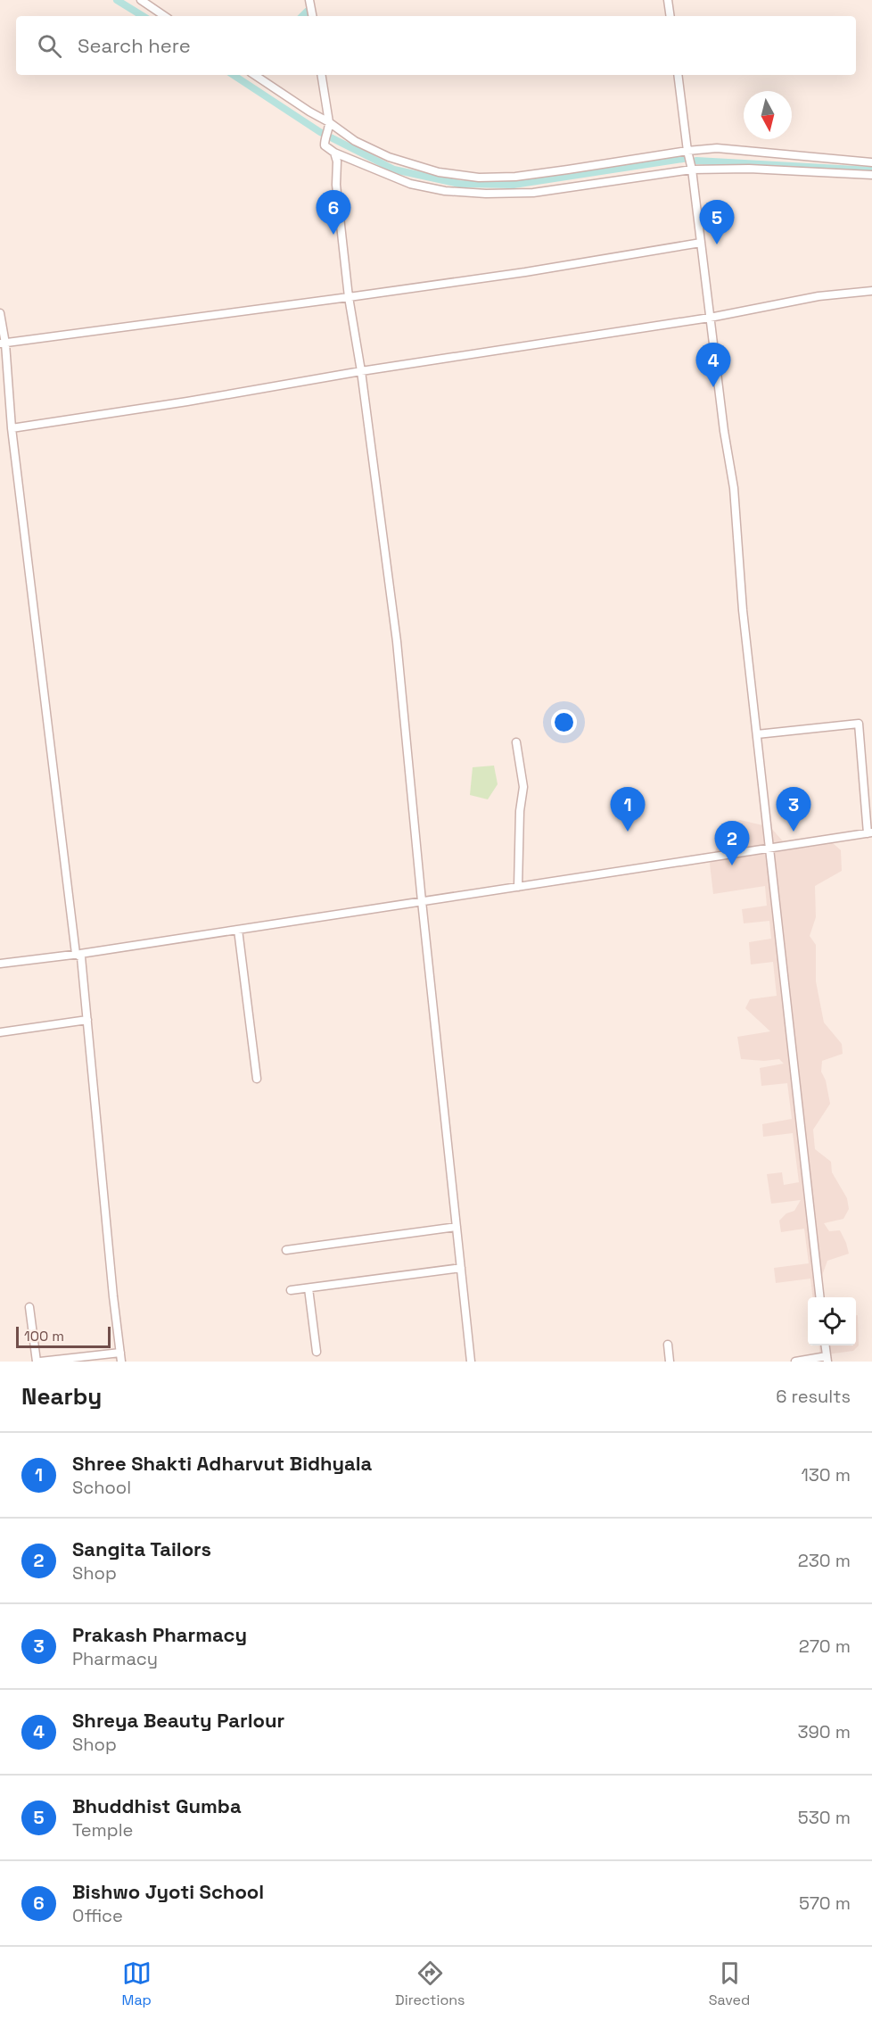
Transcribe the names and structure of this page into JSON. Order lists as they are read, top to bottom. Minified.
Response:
{"scale_bar":"100 m","north":"bottom","page":{"search":"Search here","pins":["6","5","4","1","3","2"],"scale":"100 m","heading":["Nearby","6 results"],"list":[{"mark":"1","name":"Shree Shakti Adharvut Bidhyala","note":"School","value":"130 m"},{"mark":"2","name":"Sangita Tailors","note":"Shop","value":"230 m"},{"mark":"3","name":"Prakash Pharmacy","note":"Pharmacy","value":"270 m"},{"mark":"4","name":"Shreya Beauty Parlour","note":"Shop","value":"390 m"},{"mark":"5","name":"Bhuddhist Gumba","note":"Temple","value":"530 m"},{"mark":"6","name":"Bishwo Jyoti School","note":"Office","value":"570 m"}],"nav":["Map","Directions","Saved"]}}
